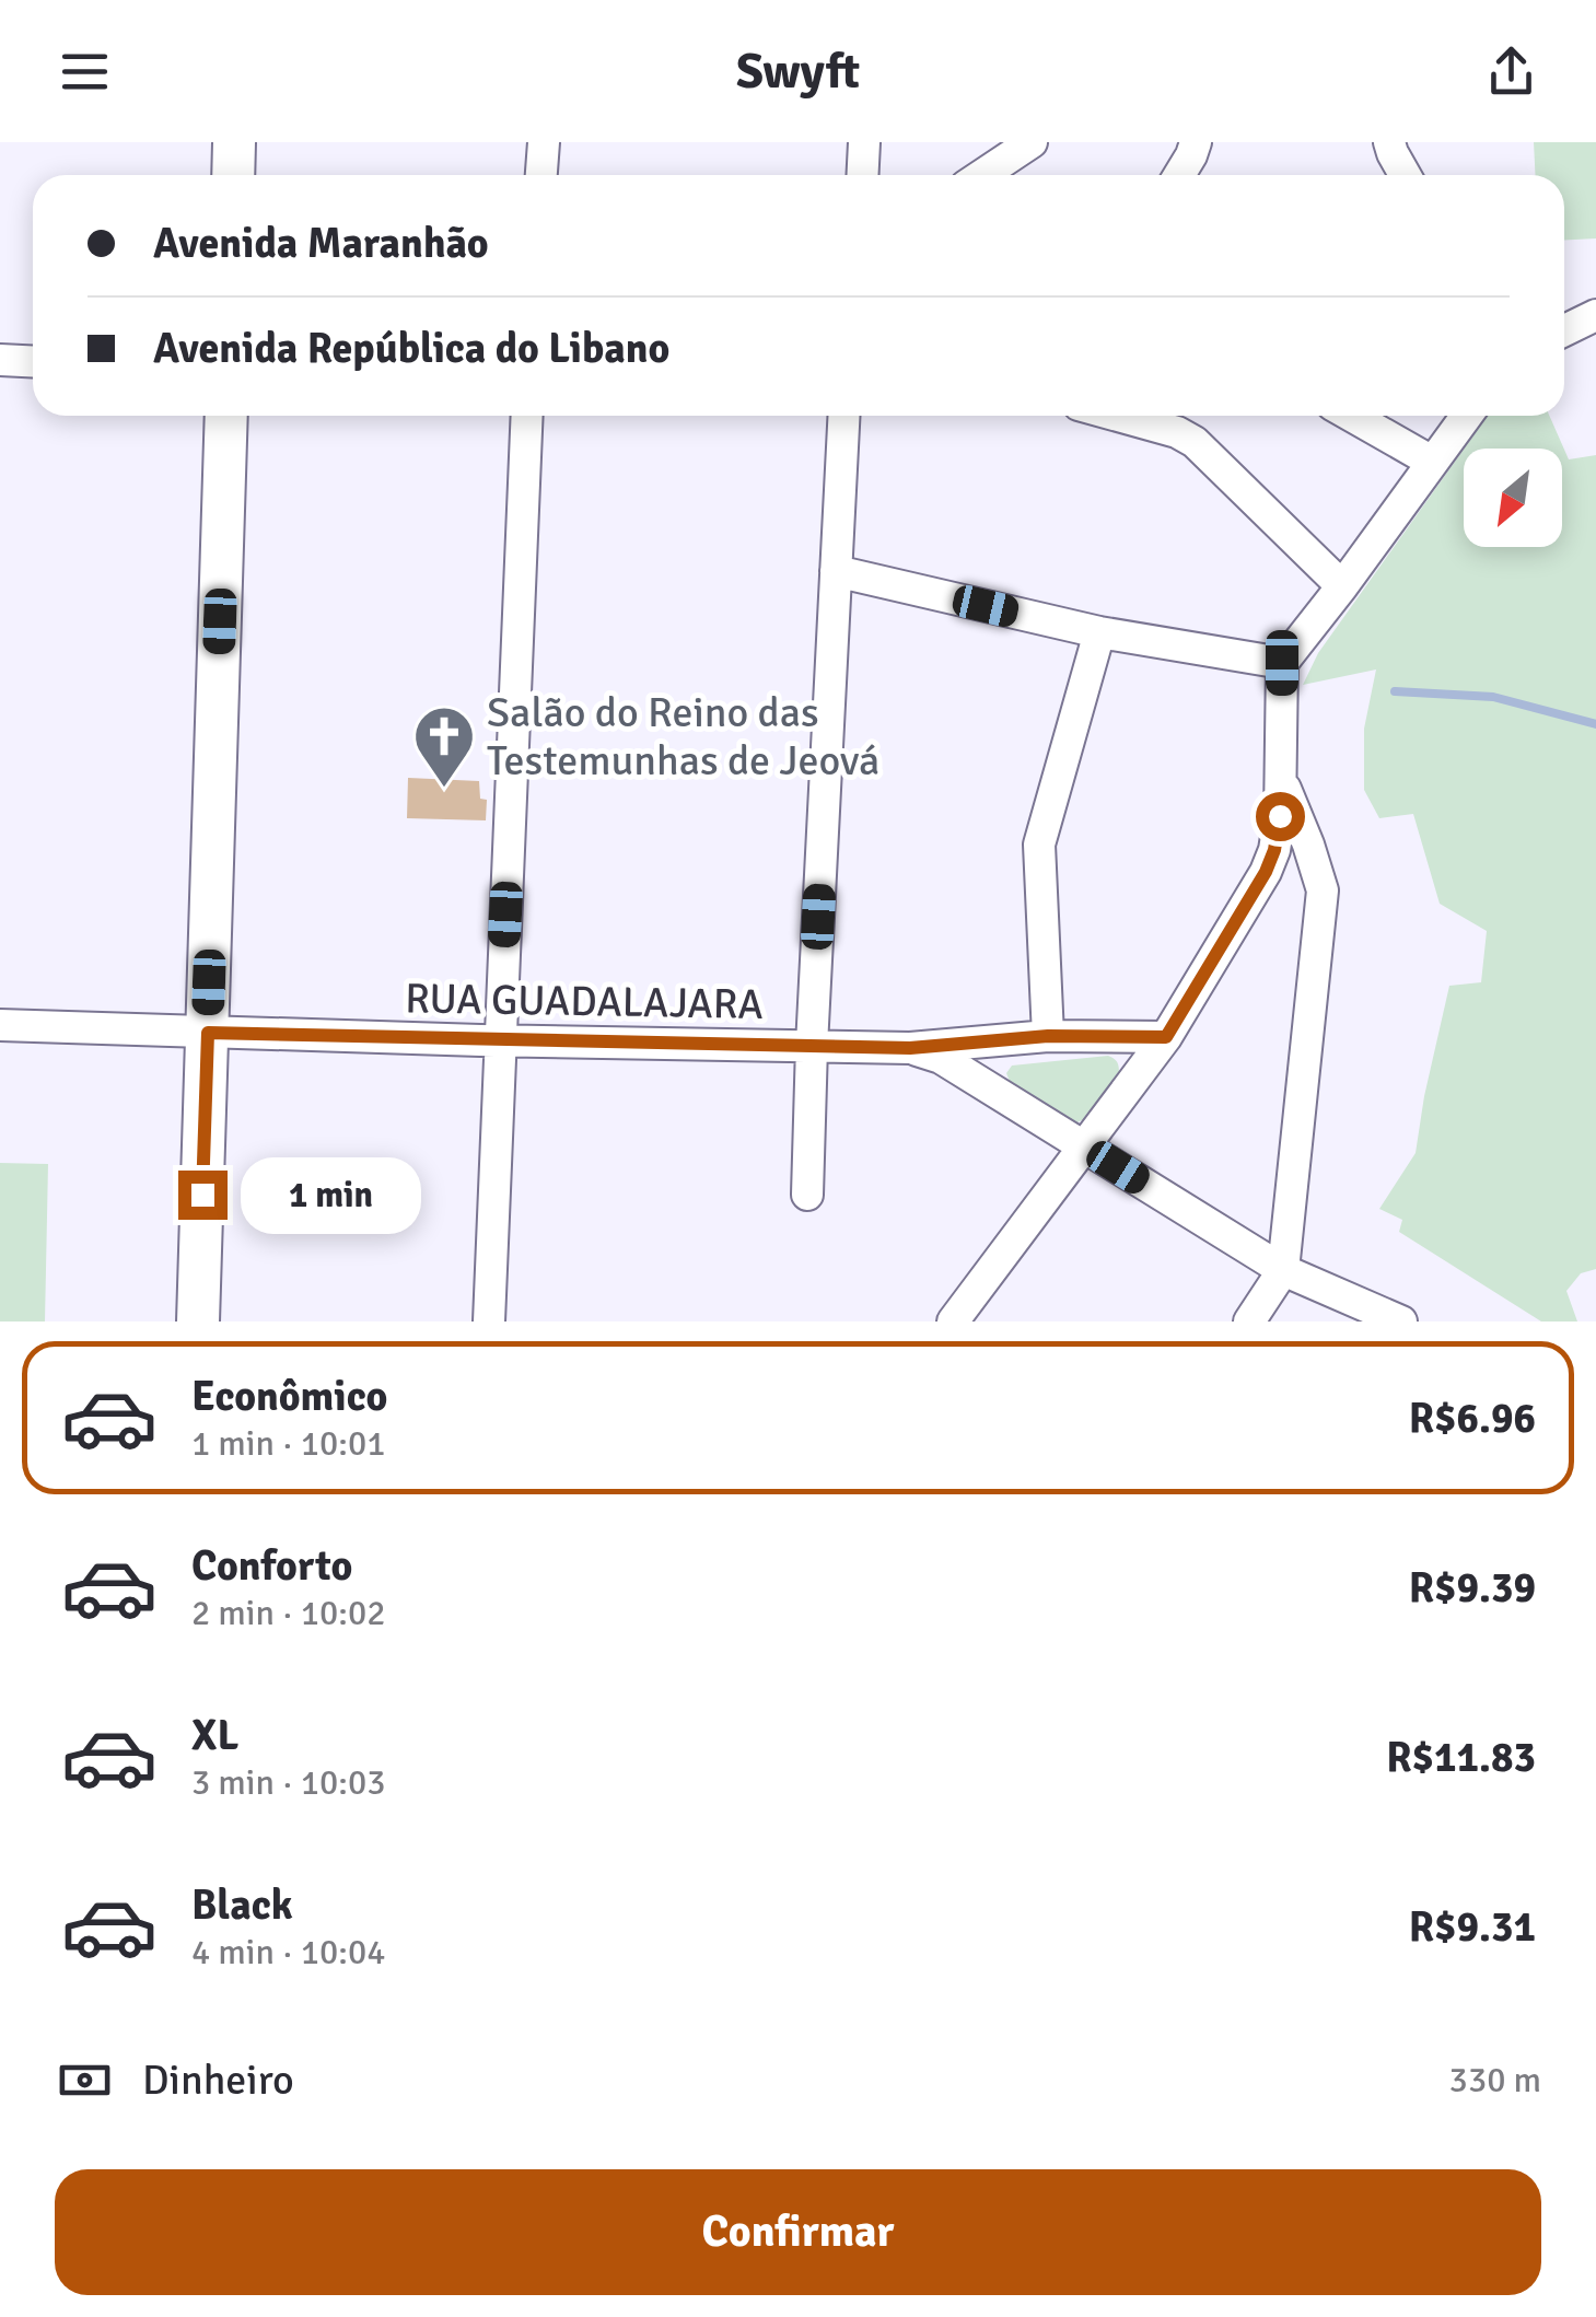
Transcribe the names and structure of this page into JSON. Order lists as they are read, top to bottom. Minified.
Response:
{"streets":{"street":["RUA GUADALAJARA"]},"places":{"church":["Salão do Reino das Testemunhas de Jeová"]},"north":"bottom left","page":{"header":"Swyft","banner":["Avenida Maranhão","Avenida República do Libano"],"bubble":"1 min","list":[{"name":"Econômico","note":"1 min · 10:01","value":"R$6.96"},{"name":"Conforto","note":"2 min · 10:02","value":"R$9.39"},{"name":"XL","note":"3 min · 10:03","value":"R$11.83"},{"name":"Black","note":"4 min · 10:04","value":"R$9.31"}],"pay":["Dinheiro","330 m"],"buttons":"Confirmar"}}
